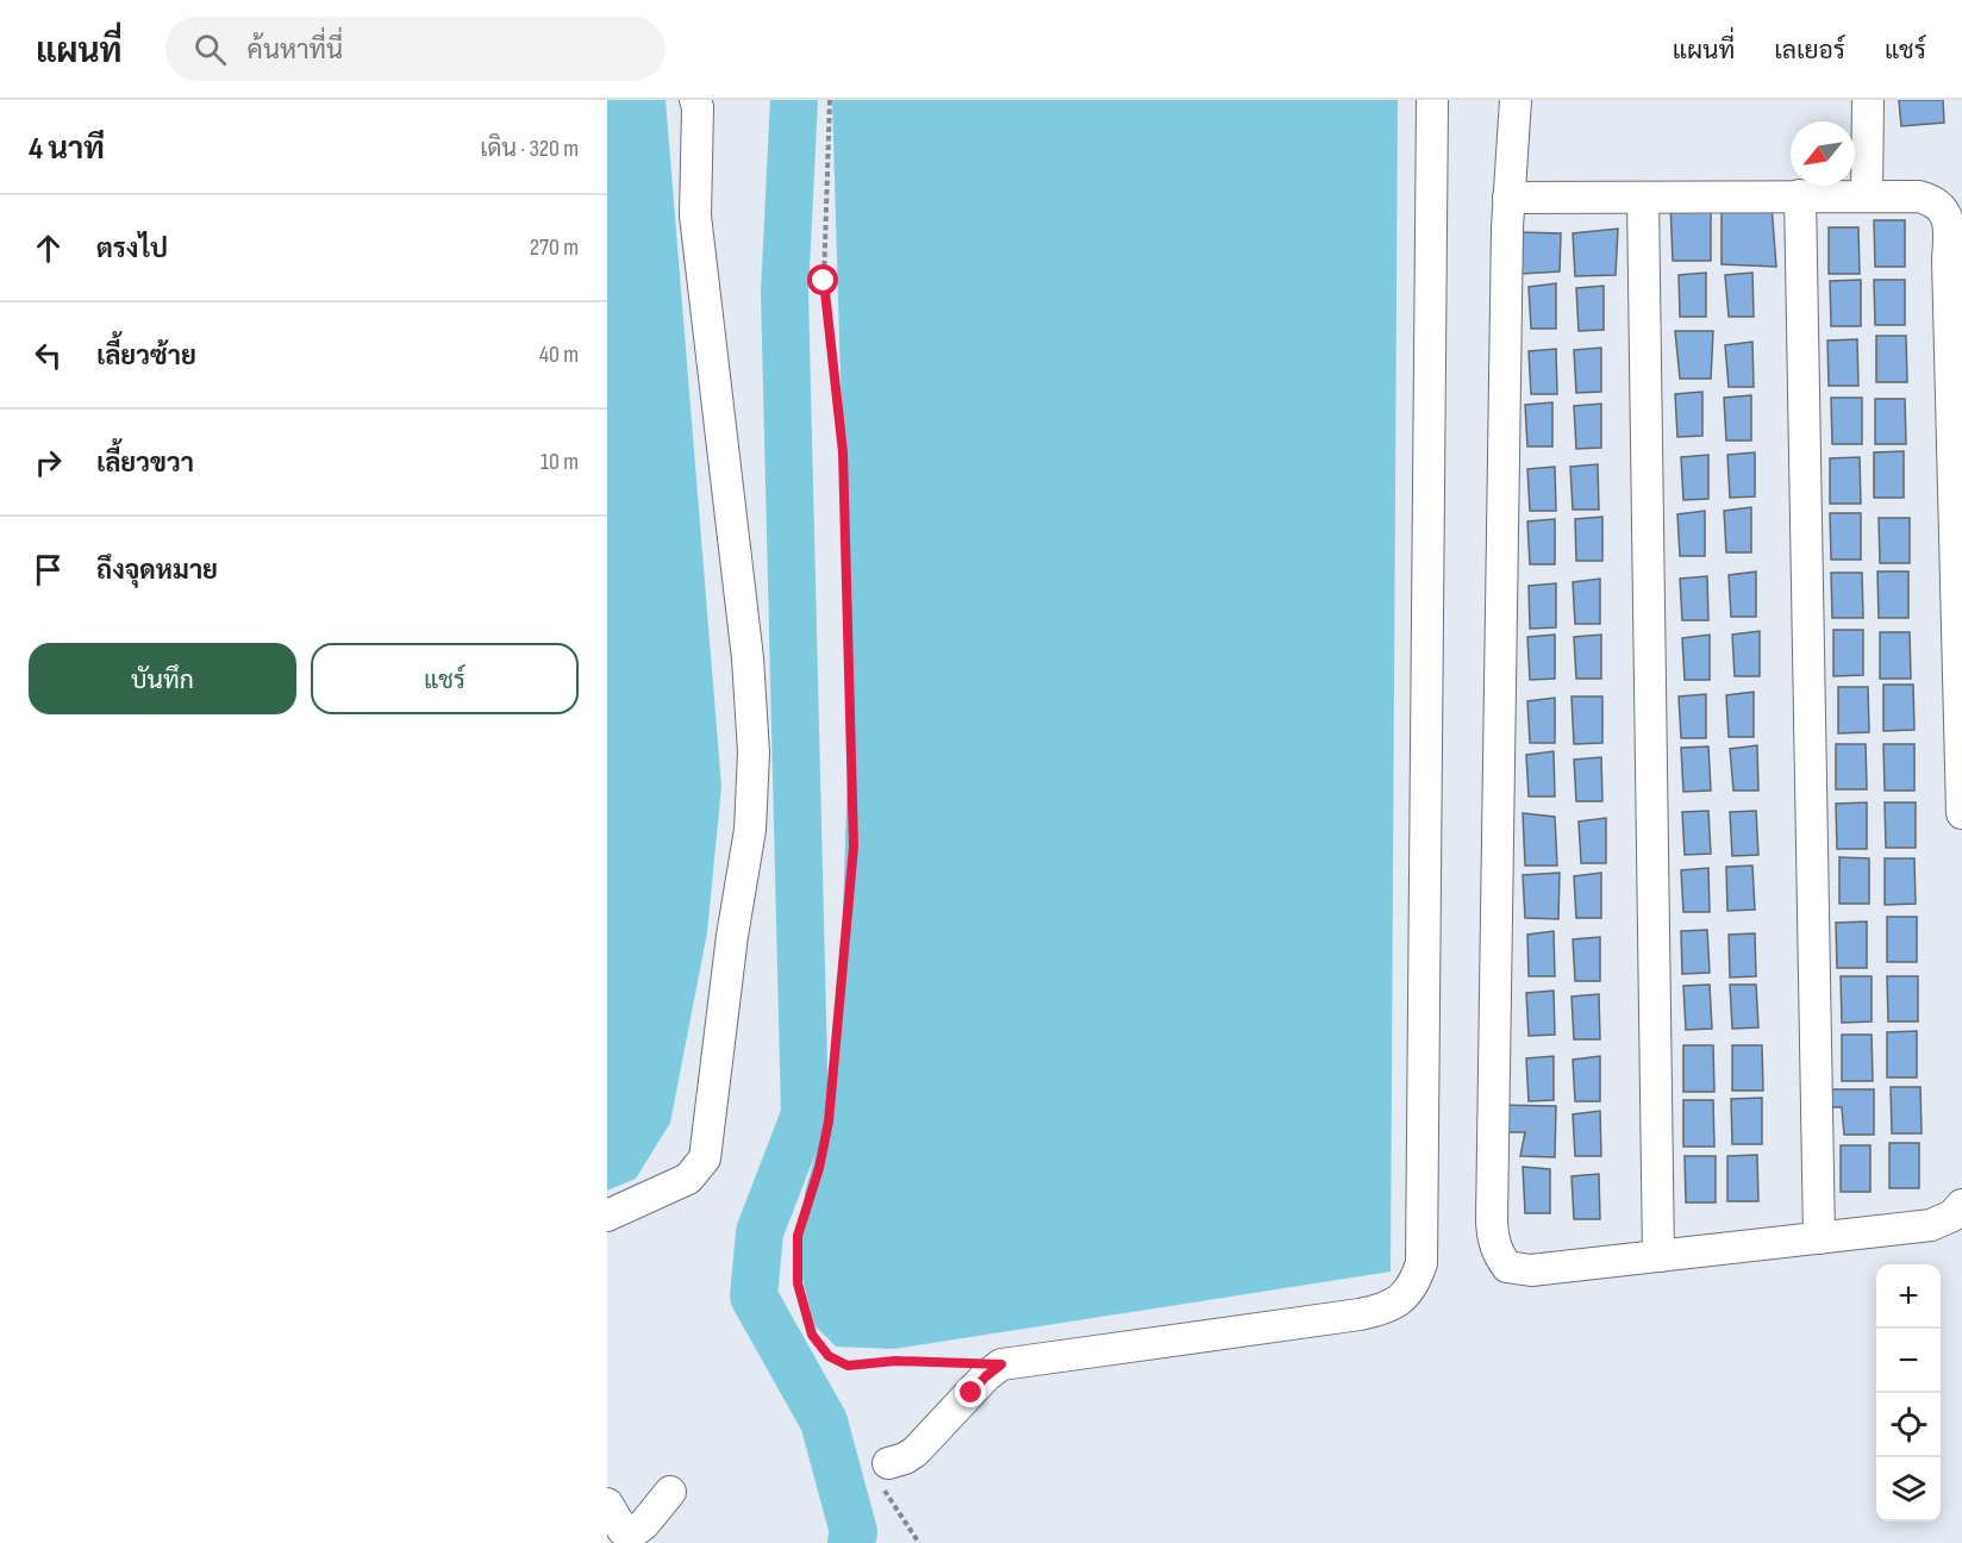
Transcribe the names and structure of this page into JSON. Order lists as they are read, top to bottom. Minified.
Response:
{"north":"bottom left","page":{"header":"แผนที่","search":"ค้นหาที่นี่","nav":["แผนที่","เลเยอร์","แชร์"],"heading":["4 นาที","เดิน · 320 m"],"list":[["ตรงไป","270 m"],["เลี้ยวซ้าย","40 m"],["เลี้ยวขวา","10 m"],"ถึงจุดหมาย"],"buttons":["บันทึก","แชร์"],"map_buttons":["+","−"]}}
